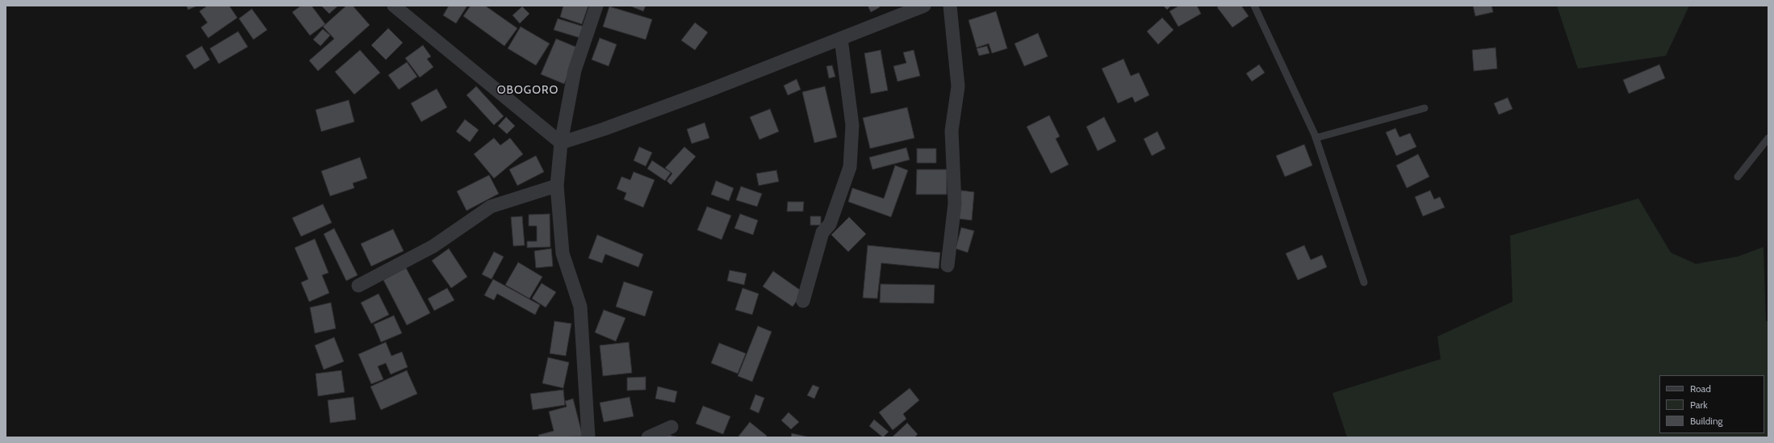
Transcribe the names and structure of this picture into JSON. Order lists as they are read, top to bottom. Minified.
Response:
{"districts":["OBOGORO"],"legend":["Road","Park","Building"]}
